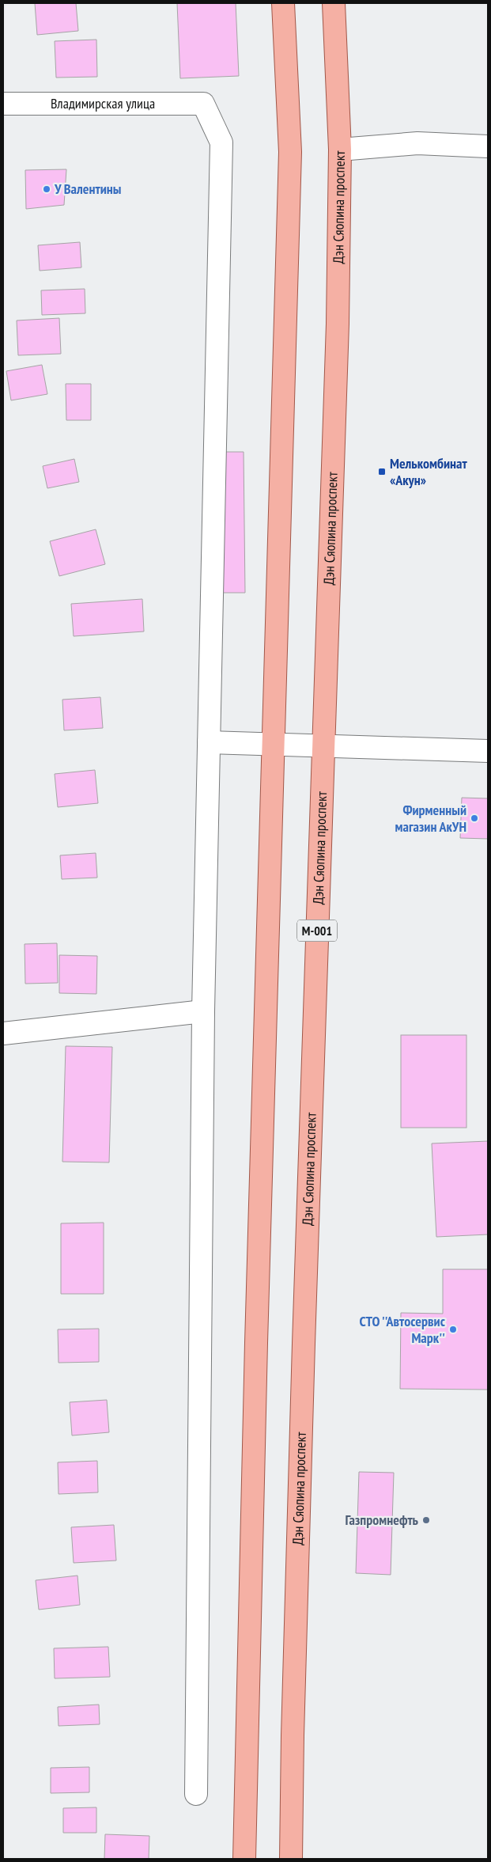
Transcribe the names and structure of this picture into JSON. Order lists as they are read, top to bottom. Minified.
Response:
{"streets":{"main road":["Дэн Сяопина проспект","M-001"],"street":["Владимирская улица"]},"places":{"other":["У Валентины","Фирменный магазин АкУН","СТО ''Автосервис Марк''","Газпромнефть"],"transit":["Мелькомбинат «Акун»"]}}
